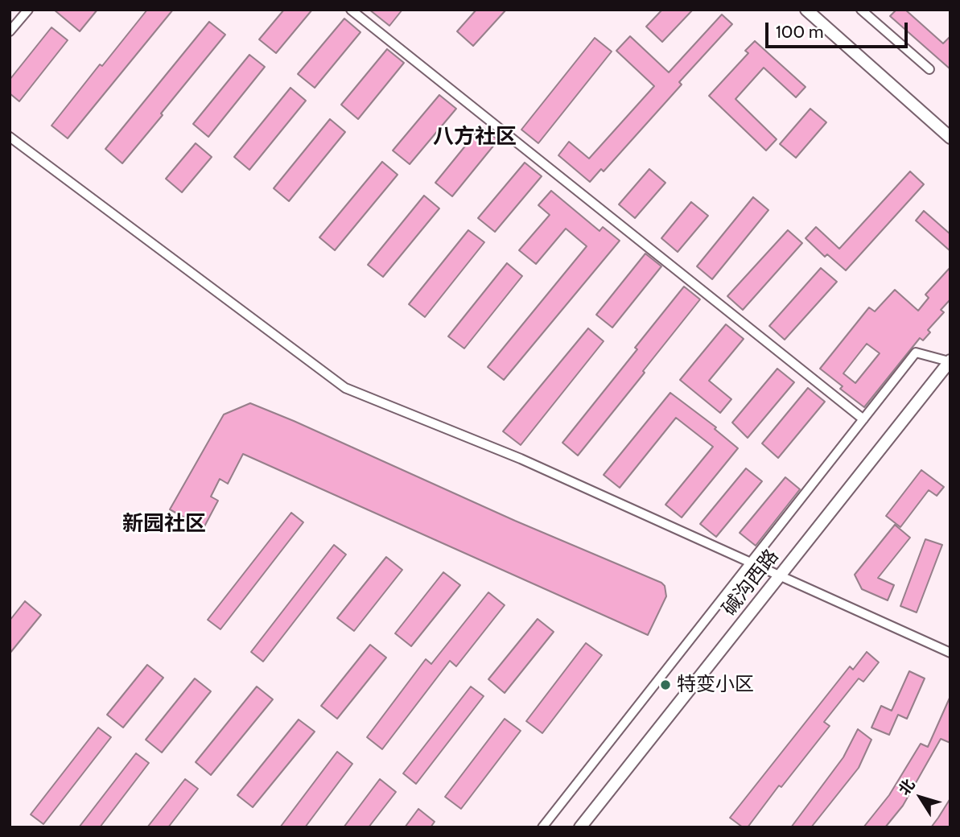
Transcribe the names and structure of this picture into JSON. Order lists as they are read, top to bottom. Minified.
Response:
{"streets":{"street":["碱沟西路"]},"districts":["八方社区","新园社区"],"places":["特变小区"],"scale_bar":"100 m","north":"top left"}
